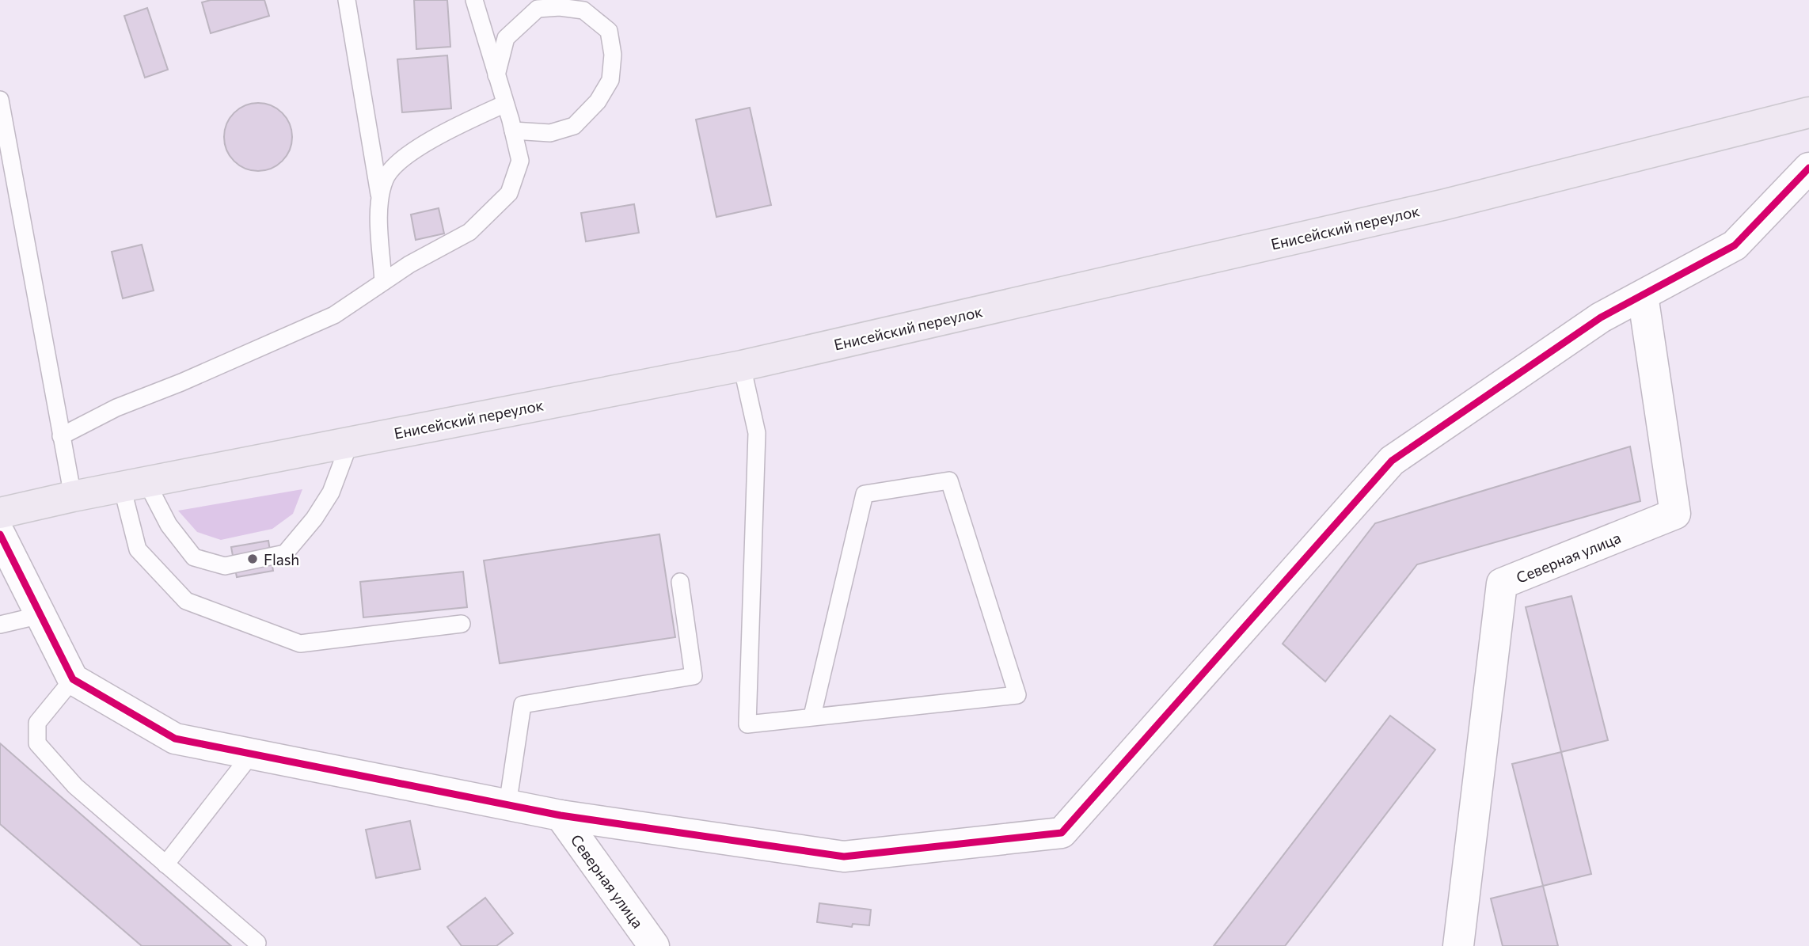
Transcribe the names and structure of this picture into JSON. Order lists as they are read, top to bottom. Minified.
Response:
{"streets":{"main road":["Енисейский переулок"],"street":["Северная улица"]},"places":["Flash"]}
